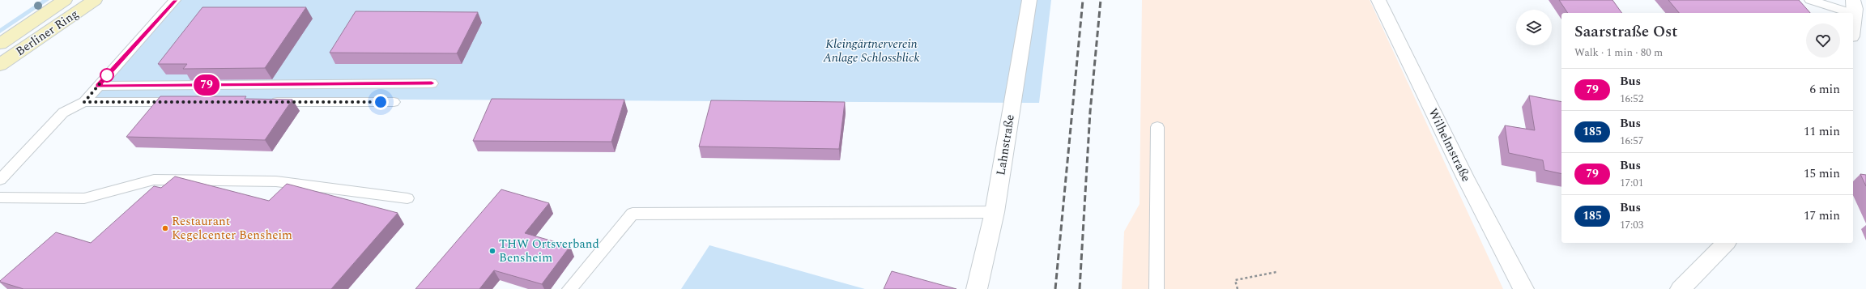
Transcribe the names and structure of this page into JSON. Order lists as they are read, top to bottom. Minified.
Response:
{"streets":{"street":["Berliner Ring","Lahnstraße","Wilhelmstraße"]},"parks":["Kleingärtnerverein Anlage Schlossblick"],"places":["Restaurant Kegelcenter Bensheim","THW Ortsverband Bensheim"],"lines":["bus line 79"],"page":{"on_map":"79","heading":["Saarstraße Ost","Walk · 1 min · 80 m"],"list":[{"mark":"79","name":"Bus","note":"16:52","value":"6 min"},{"mark":"185","name":"Bus","note":"16:57","value":"11 min"},{"mark":"79","name":"Bus","note":"17:01","value":"15 min"},{"mark":"185","name":"Bus","note":"17:03","value":"17 min"}]}}
